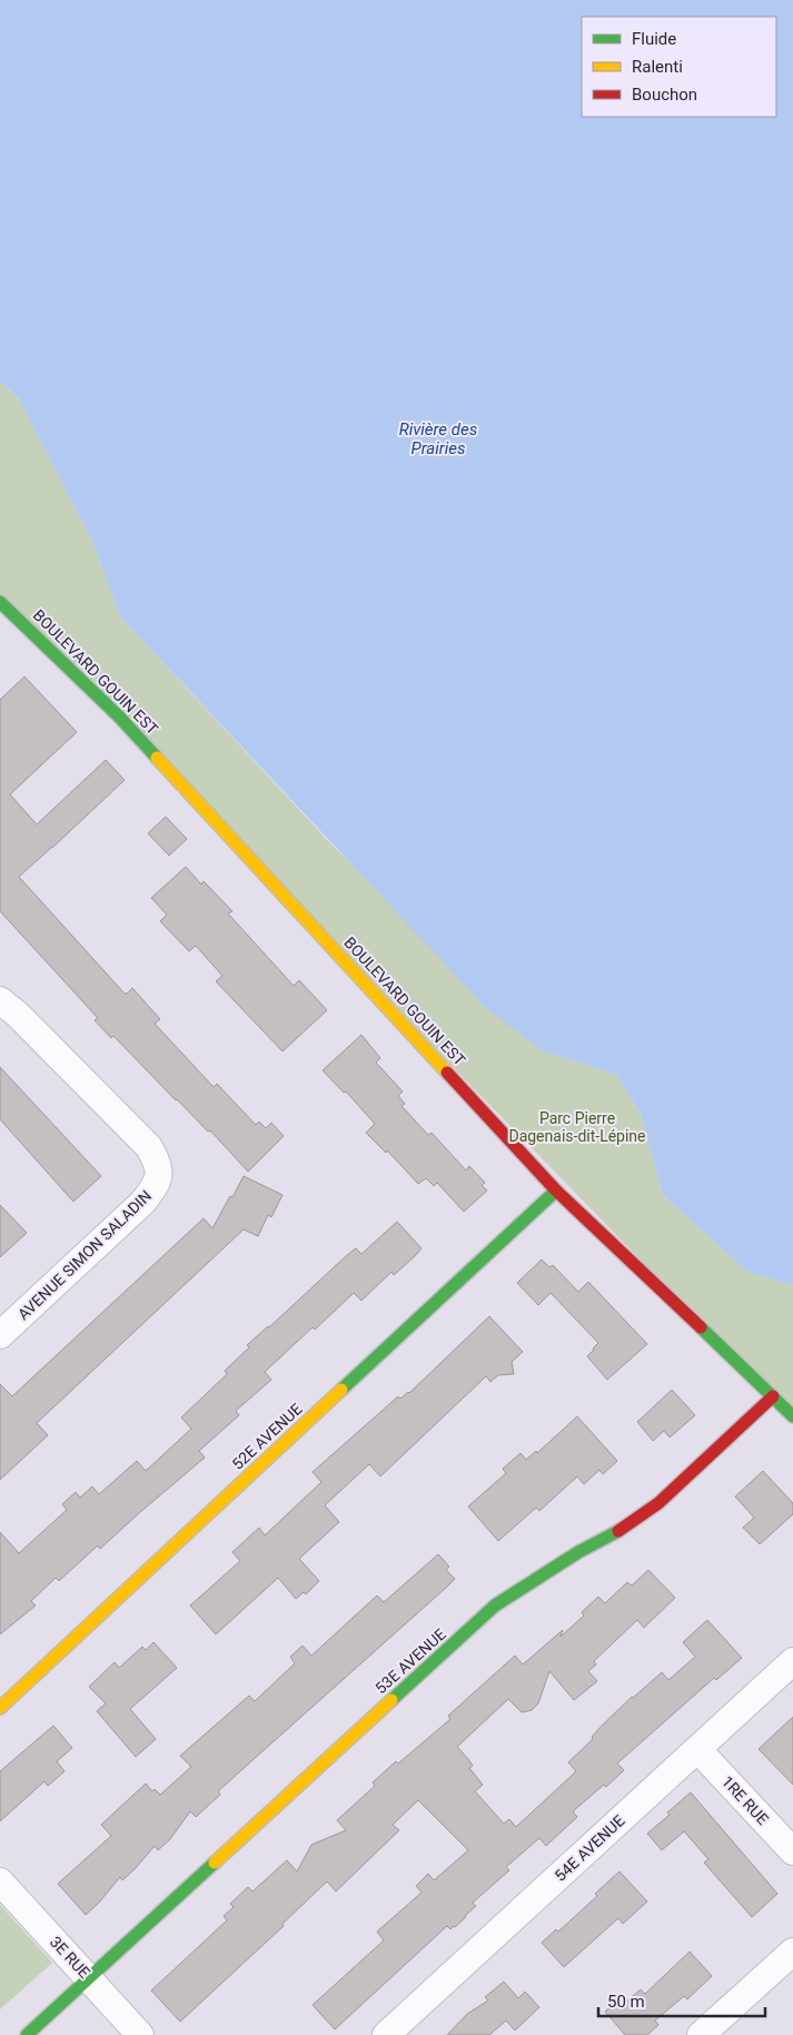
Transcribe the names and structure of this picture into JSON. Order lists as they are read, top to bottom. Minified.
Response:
{"streets":{"street":["BOULEVARD GOUIN EST","AVENUE SIMON SALADIN","52E AVENUE","53E AVENUE","1RE RUE","54E AVENUE","3E RUE"]},"crossings":[["BOULEVARD GOUIN EST","52E AVENUE"],["BOULEVARD GOUIN EST","53E AVENUE"],["53E AVENUE","3E RUE"],["1RE RUE","54E AVENUE"]],"water":["Rivière des Prairies"],"parks":["Parc Pierre Dagenais-dit-Lépine"],"legend":["Fluide","Ralenti","Bouchon"],"scale_bar":"50 m"}
